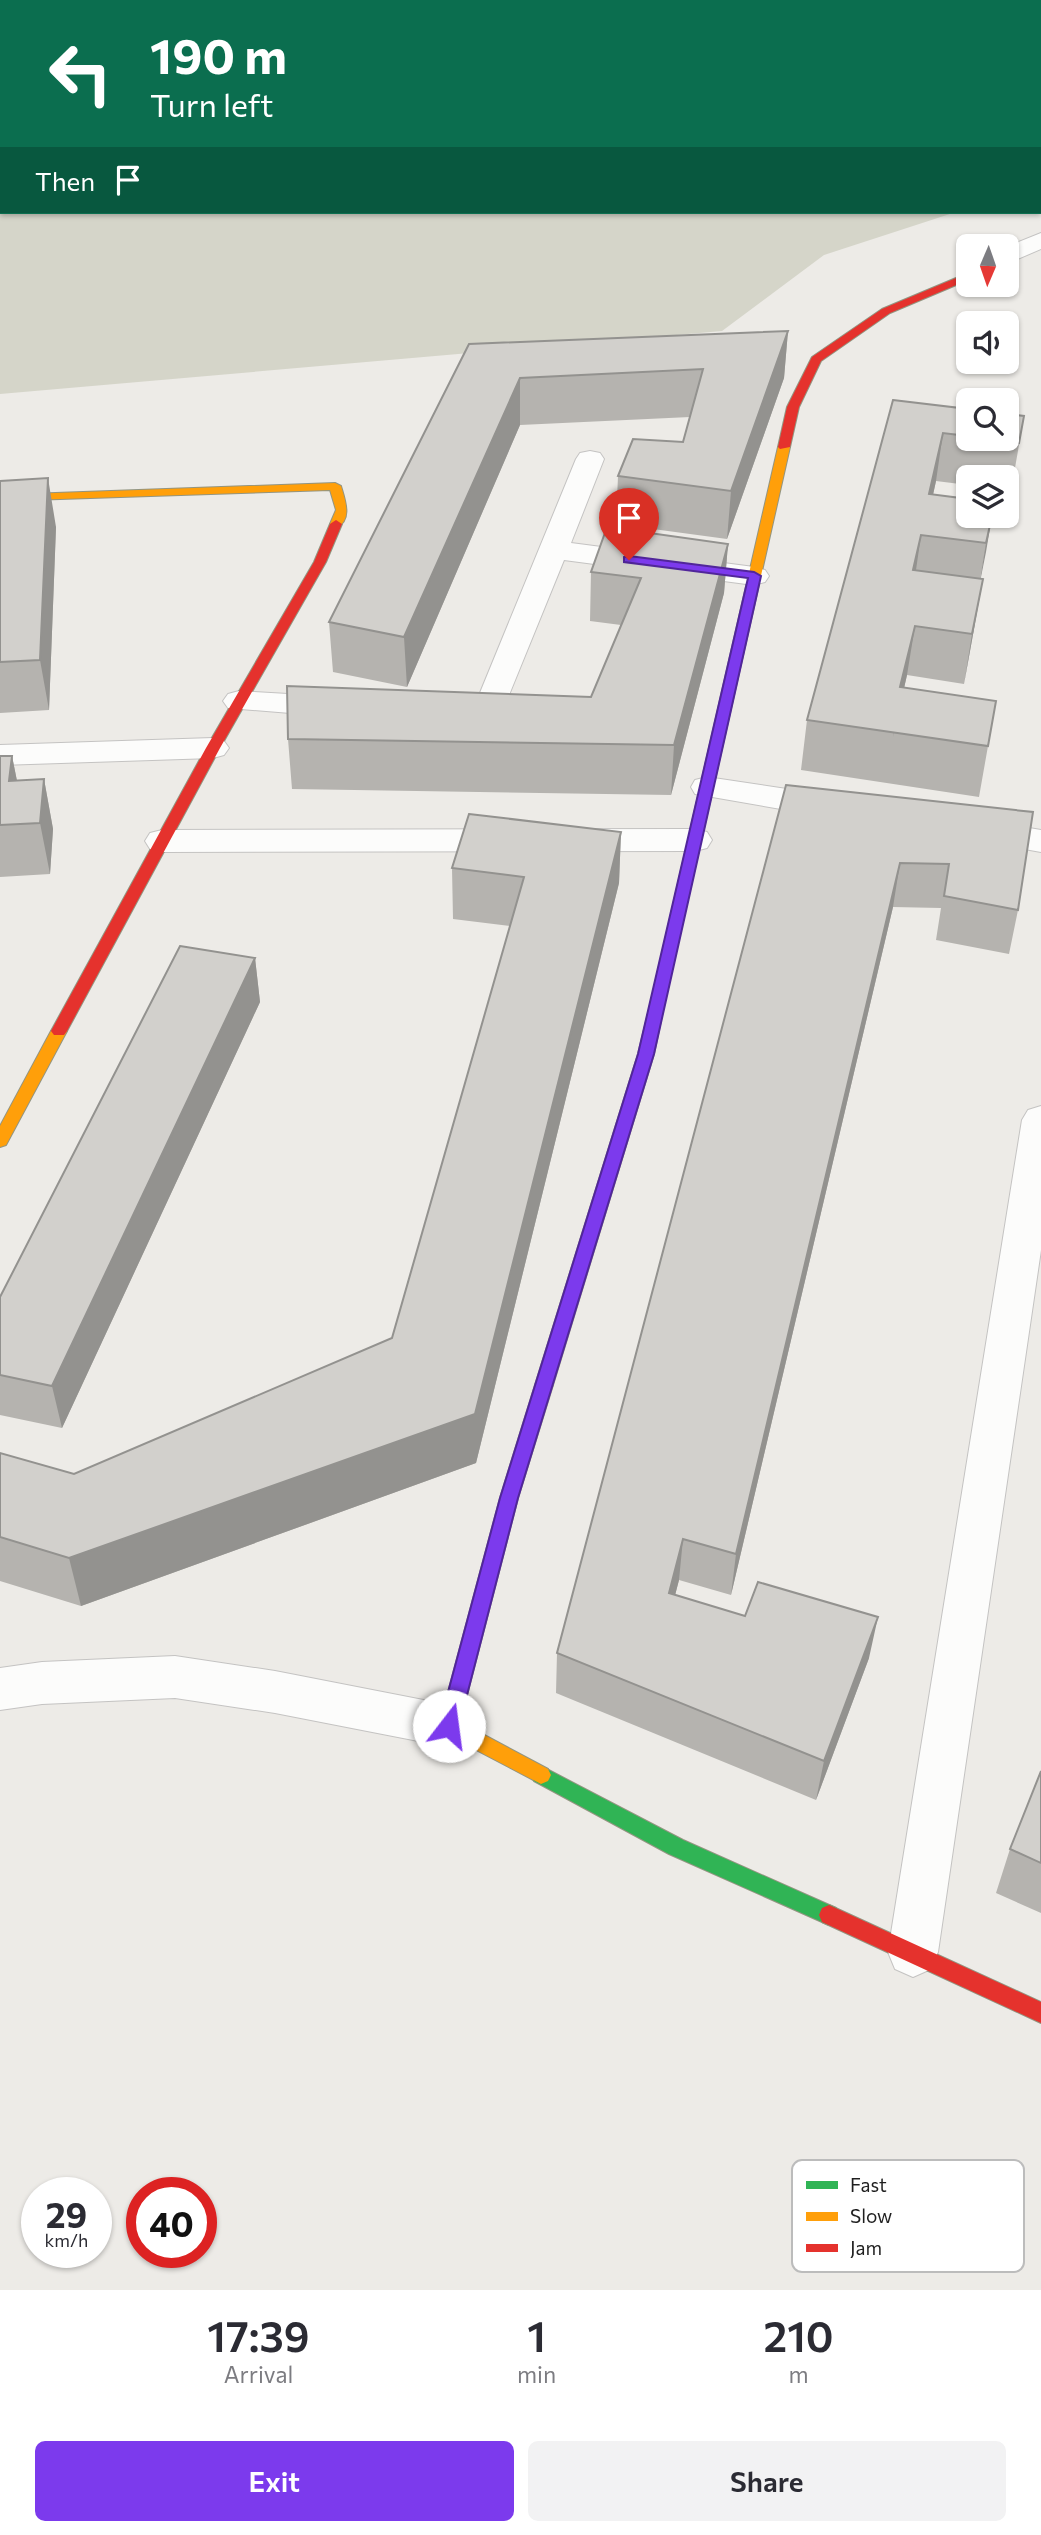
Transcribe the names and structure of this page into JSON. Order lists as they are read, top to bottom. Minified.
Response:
{"legend":["Fast","Slow","Jam"],"north":"bottom","page":{"turn":["190 m","Turn left"],"then":"Then","speed":"29 km/h","limit":"40","eta":["17:39","Arrival","1","min","210","m"],"buttons":["Exit","Share"]}}
